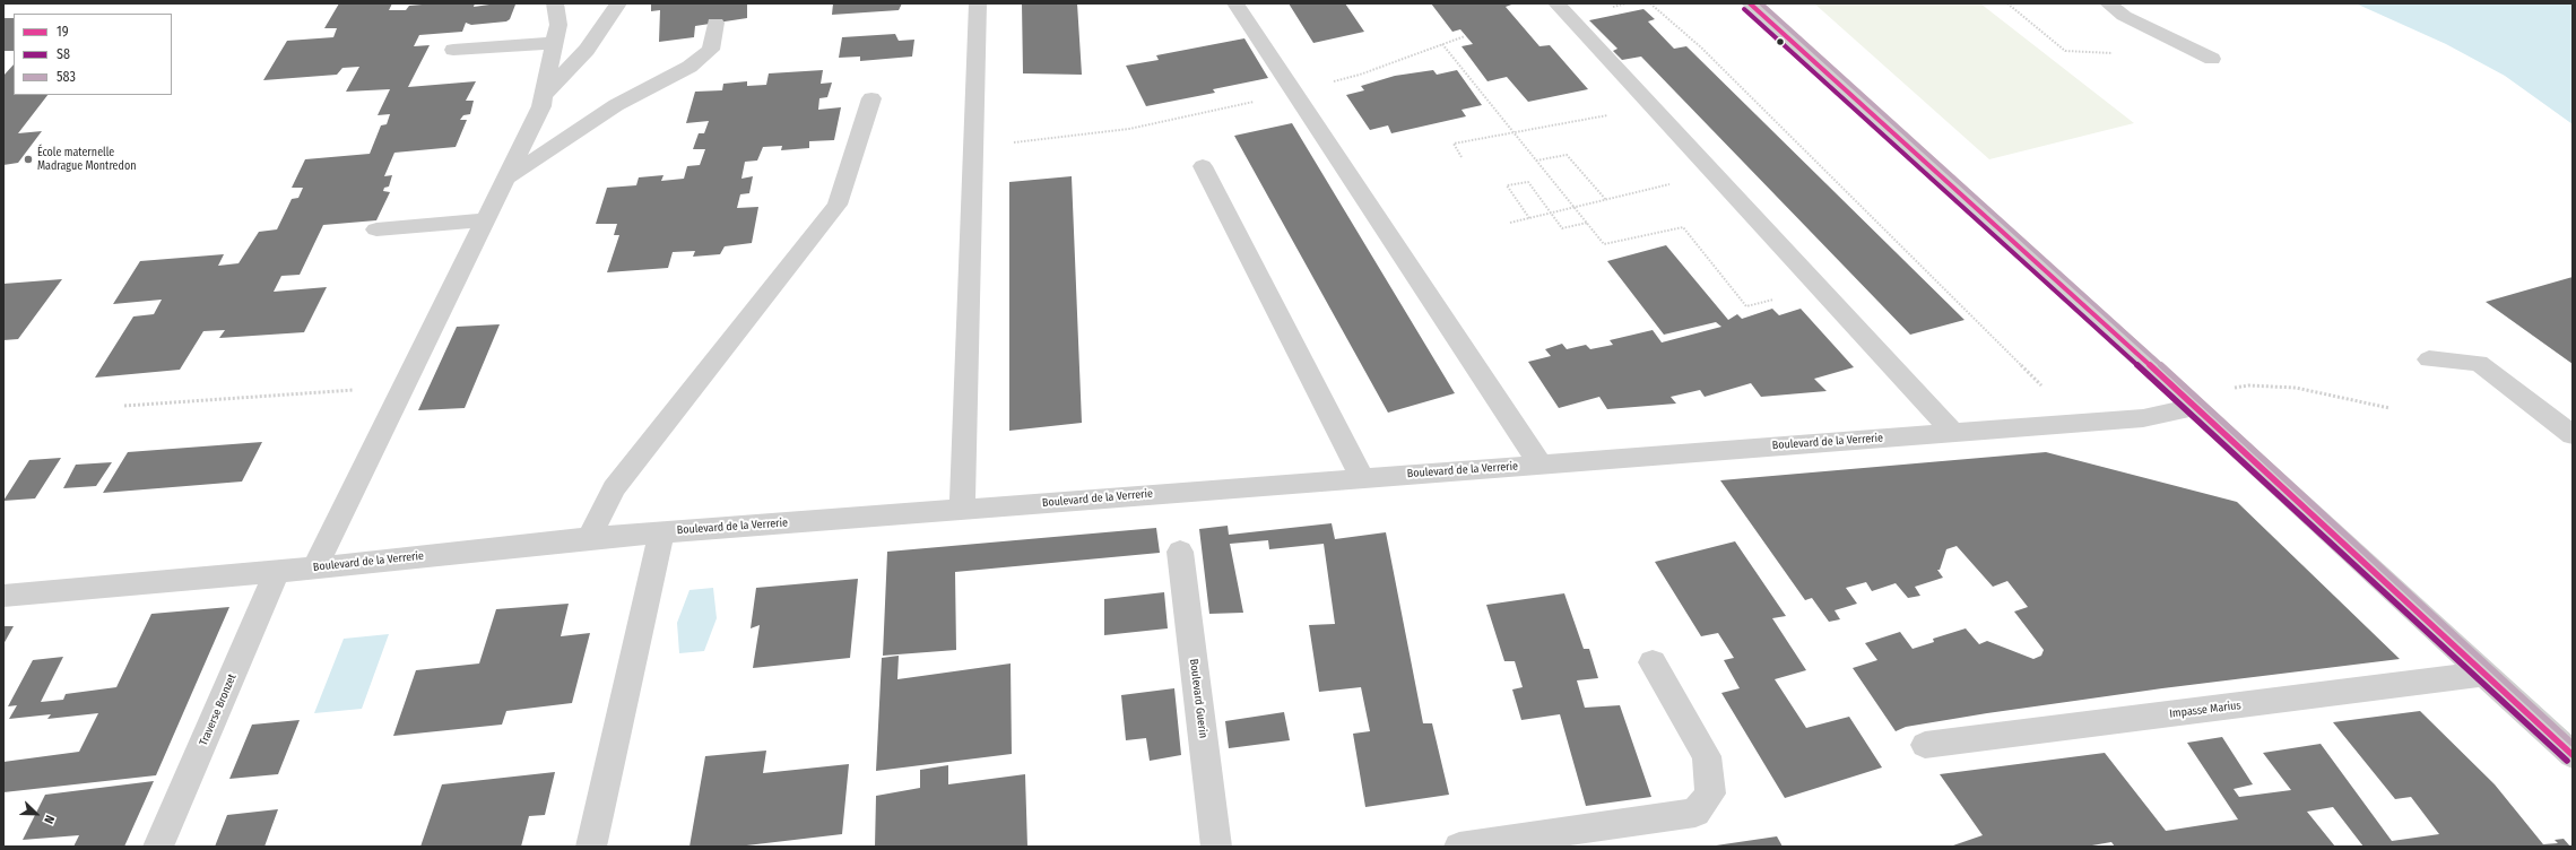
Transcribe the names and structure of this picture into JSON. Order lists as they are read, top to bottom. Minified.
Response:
{"streets":{"street":["Boulevard de la Verrerie","Boulevard Guerin","Traverse Bronzet","Impasse Marius"]},"crossings":[["Boulevard de la Verrerie","Traverse Bronzet"]],"places":["École maternelle Madrague Montredon"],"lines":["transit line 19","transit line 583","transit line S8"],"legend":["19","S8","583"],"north":"bottom right"}
